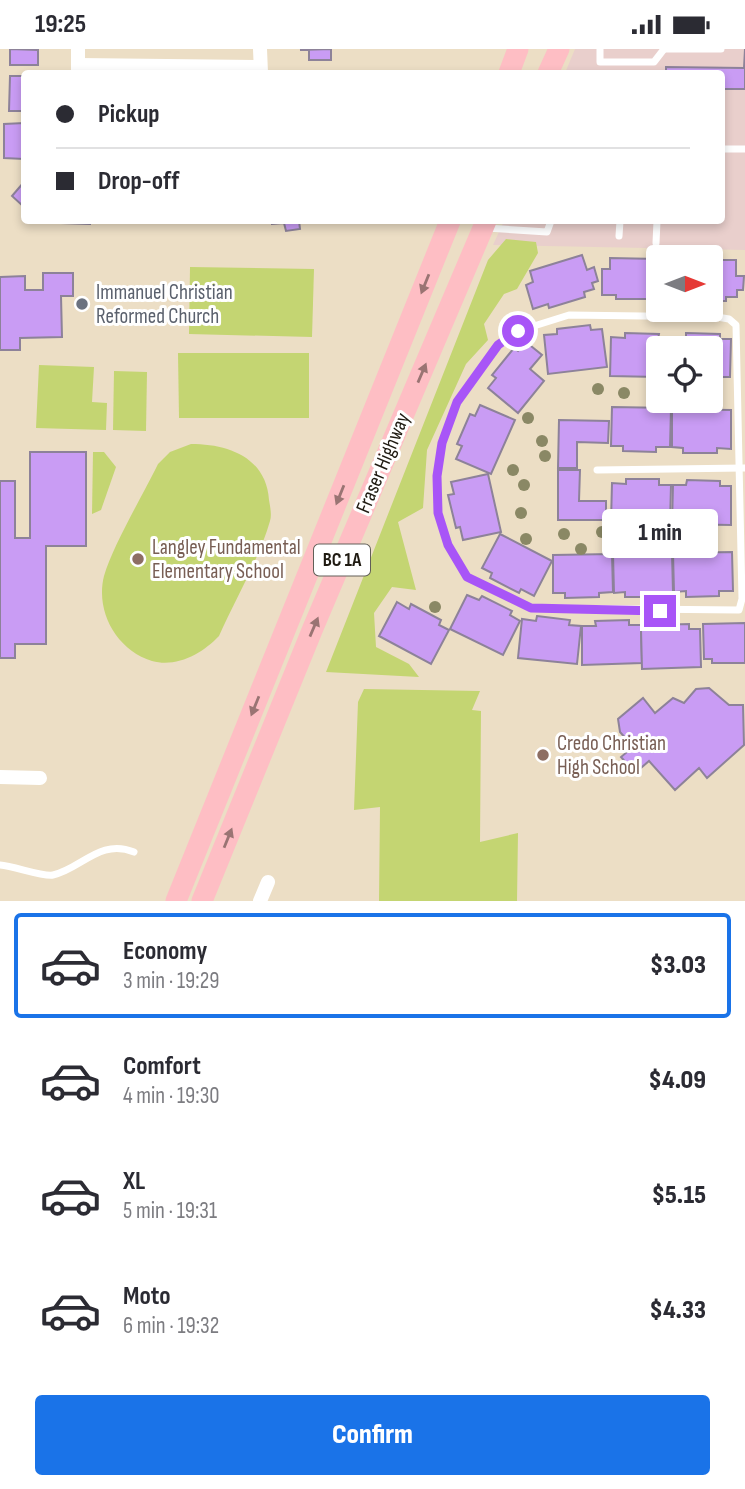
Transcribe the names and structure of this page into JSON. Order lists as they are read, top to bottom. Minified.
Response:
{"streets":{"main road":["Fraser Highway","BC 1A"]},"places":["Immanuel Christian Reformed Church","Langley Fundamental Elementary School","Credo Christian High School"],"north":"right","page":{"status":"19:25","banner":["Pickup","Drop-off"],"bubble":"1 min","list":[{"name":"Economy","note":"3 min · 19:29","value":"$3.03"},{"name":"Comfort","note":"4 min · 19:30","value":"$4.09"},{"name":"XL","note":"5 min · 19:31","value":"$5.15"},{"name":"Moto","note":"6 min · 19:32","value":"$4.33"}],"buttons":"Confirm"}}
